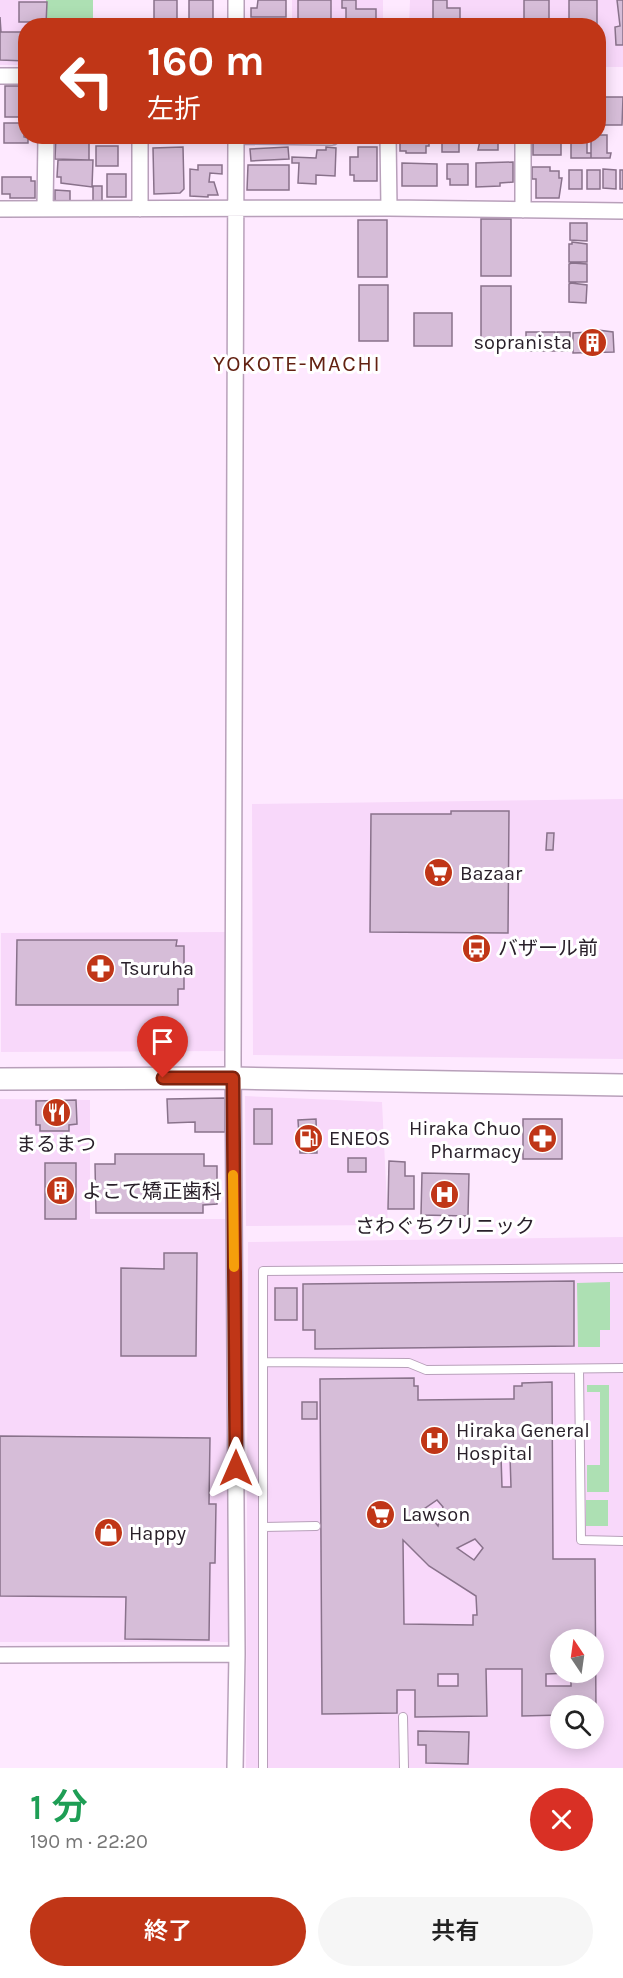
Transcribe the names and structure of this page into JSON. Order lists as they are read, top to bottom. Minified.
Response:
{"districts":["YOKOTE-MACHI"],"places":{"building":["sopranista","よこて矯正歯科"],"supermarket":["Bazaar","Lawson"],"bus stop":["バザール前"],"pharmacy":["Tsuruha","Hiraka Chuo Pharmacy"],"restaurant":["まるまつ"],"fuel station":["ENEOS"],"hospital":["さわぐちクリニック","Hiraka General Hospital"],"shop":["Happy"]},"north":"top","page":{"turn":["160 m","左折"],"heading":["1 分","190 m · 22:20"],"buttons":["終了","共有"]}}
